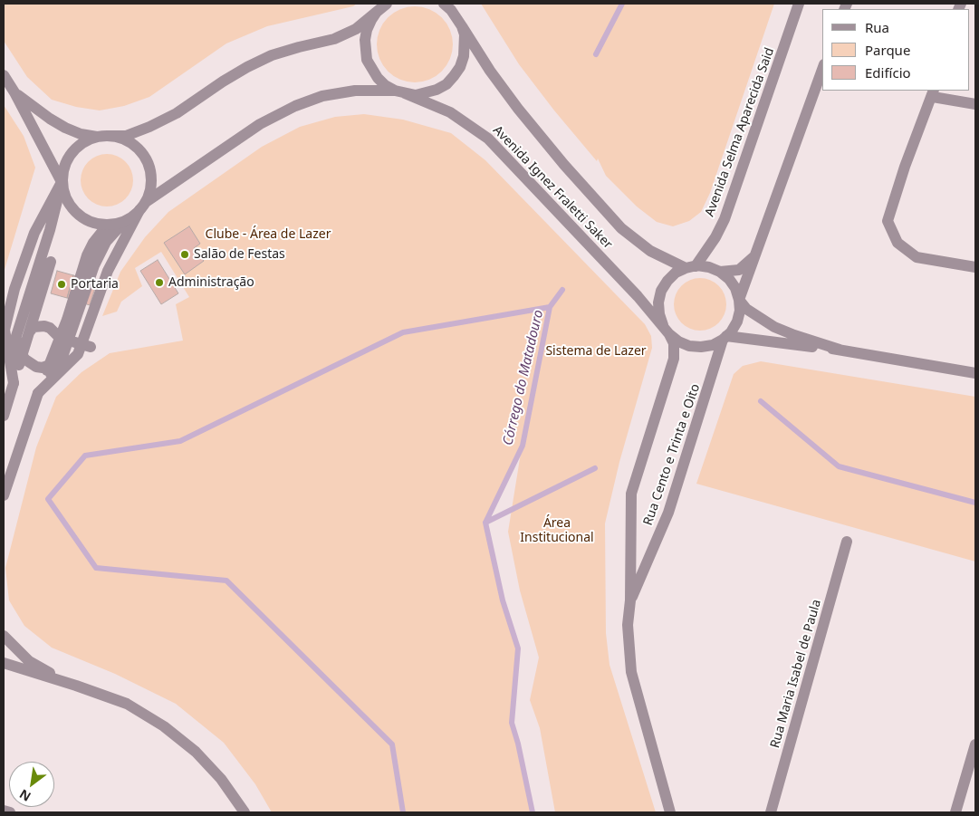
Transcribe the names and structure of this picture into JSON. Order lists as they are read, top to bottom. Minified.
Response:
{"streets":{"street":["Avenida Selma Aparecida Said","Avenida Ignez Fraletti Saker","Rua Cento e Trinta e Oito","Rua Maria Isabel de Paula"]},"crossings":[["Avenida Selma Aparecida Said","Avenida Ignez Fraletti Saker"],["Avenida Selma Aparecida Said","Rua Cento e Trinta e Oito"],["Avenida Ignez Fraletti Saker","Rua Cento e Trinta e Oito"]],"water":["Córrego do Matadouro"],"parks":["Clube - Área de Lazer","Sistema de Lazer","Área Institucional"],"places":["Salão de Festas","Administração","Portaria"],"legend":["Rua","Parque","Edifício"],"north":"bottom left"}
